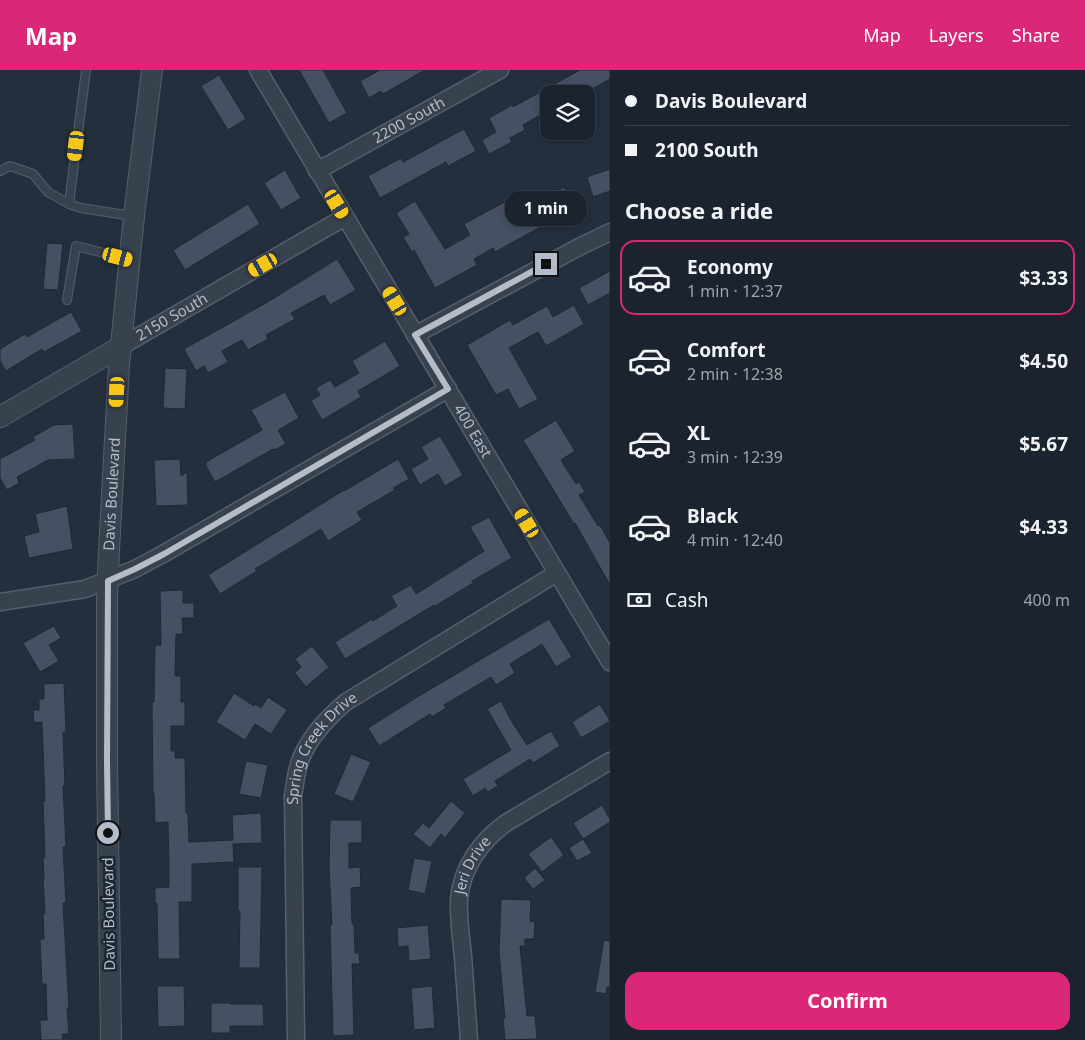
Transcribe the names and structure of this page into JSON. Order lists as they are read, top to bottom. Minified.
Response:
{"streets":{"street":["2200 South","2150 South","400 East","Davis Boulevard","Spring Creek Drive","Jeri Drive"]},"crossings":[["2200 South","400 East"],["2150 South","400 East"],["2150 South","Davis Boulevard"],["400 East","Spring Creek Drive"]],"page":{"header":"Map","nav":["Map","Layers","Share"],"banner":["Davis Boulevard","2100 South"],"heading":"Choose a ride","bubble":"1 min","list":[{"name":"Economy","note":"1 min · 12:37","value":"$3.33"},{"name":"Comfort","note":"2 min · 12:38","value":"$4.50"},{"name":"XL","note":"3 min · 12:39","value":"$5.67"},{"name":"Black","note":"4 min · 12:40","value":"$4.33"}],"pay":["Cash","400 m"],"buttons":"Confirm"}}
